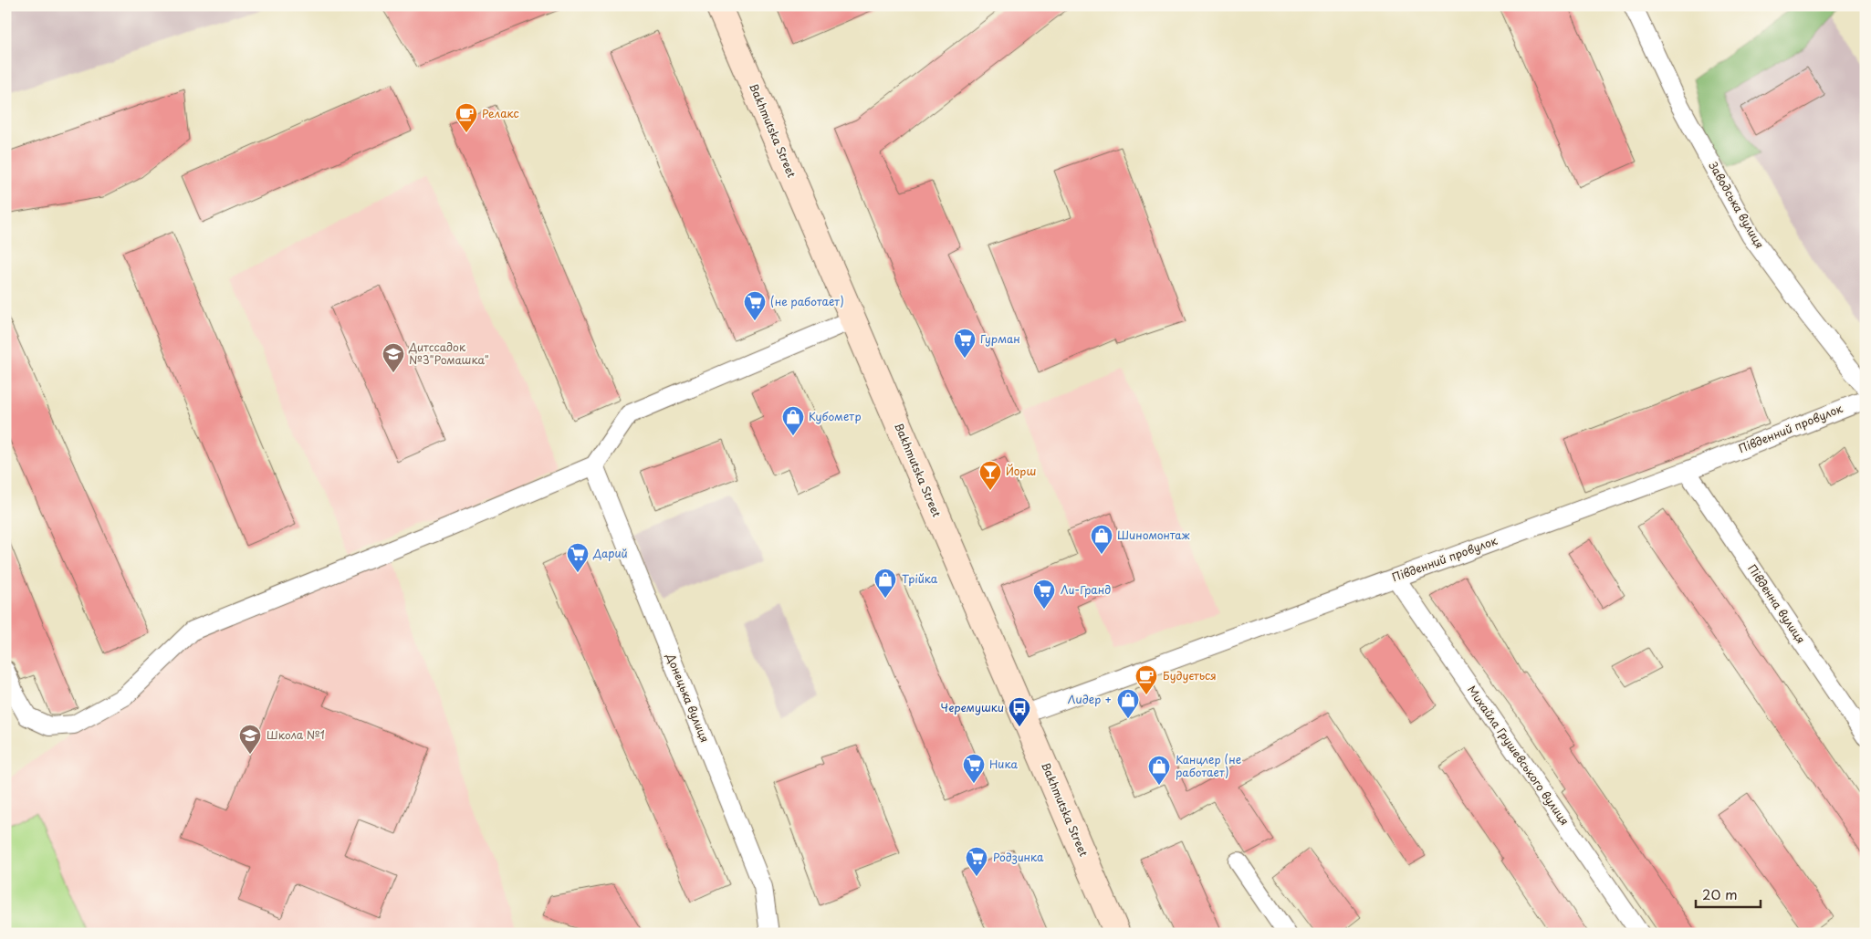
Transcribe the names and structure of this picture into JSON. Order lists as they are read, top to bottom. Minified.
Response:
{"streets":{"street":["Bakhmutska Street","Заводська вулиця","Південний провулок","Південна вулиця","Донецька вулиця","Михайла Грушевського вулиця"]},"crossings":[["Bakhmutska Street","Південний провулок"],["Південний провулок","Південна вулиця"],["Південний провулок","Михайла Грушевського вулиця"]],"places":{"cafe":["Релакс","Будується"],"supermarket":["(не работает)","Гурман","Дарий","Ли-Гранд","Ника","Родзинка"],"school or university":["Дитссадок №3\"Ромашка\"","Школа №1"],"shop":["Кубометр","Шиномонтаж","Трійка","Лидер +","Канцлер (не работает)"],"bar":["Йорш"],"bus stop":["Черемушки"]},"scale_bar":"20 m"}
